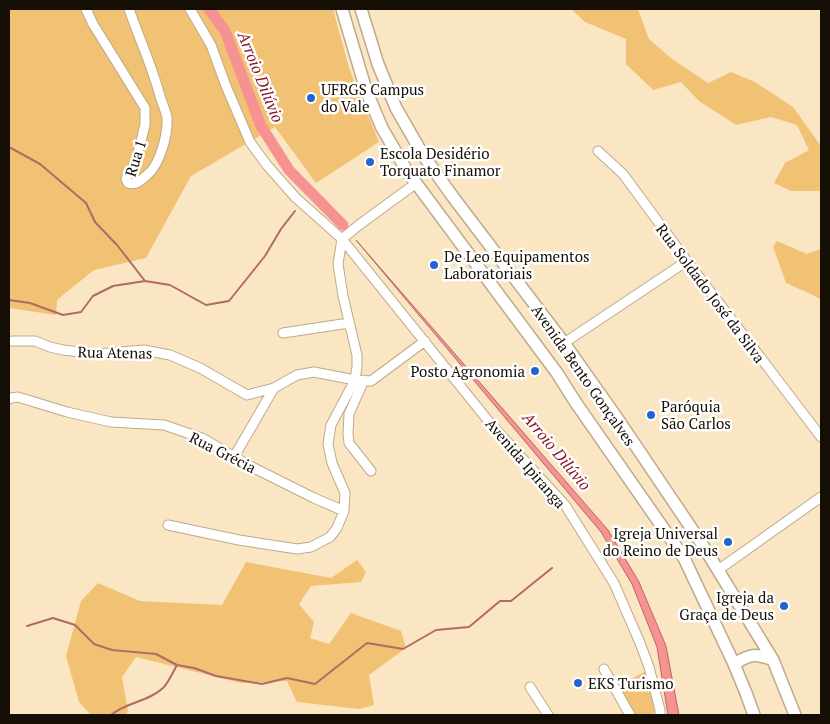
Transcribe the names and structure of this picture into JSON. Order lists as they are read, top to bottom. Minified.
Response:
{"streets":{"main road":["Avenida Bento Gonçalves"],"street":["Rua 1","Rua Soldado José da Silva","Rua Atenas","Rua Grécia","Avenida Ipiranga"]},"water":["Arroio Dilúvio"],"places":["UFRGS Campus do Vale","Escola Desidério Torquato Finamor","De Leo Equipamentos Laboratoriais","Posto Agronomia","Paróquia São Carlos","Igreja Universal do Reino de Deus","Igreja da Graça de Deus","EKS Turismo"]}
